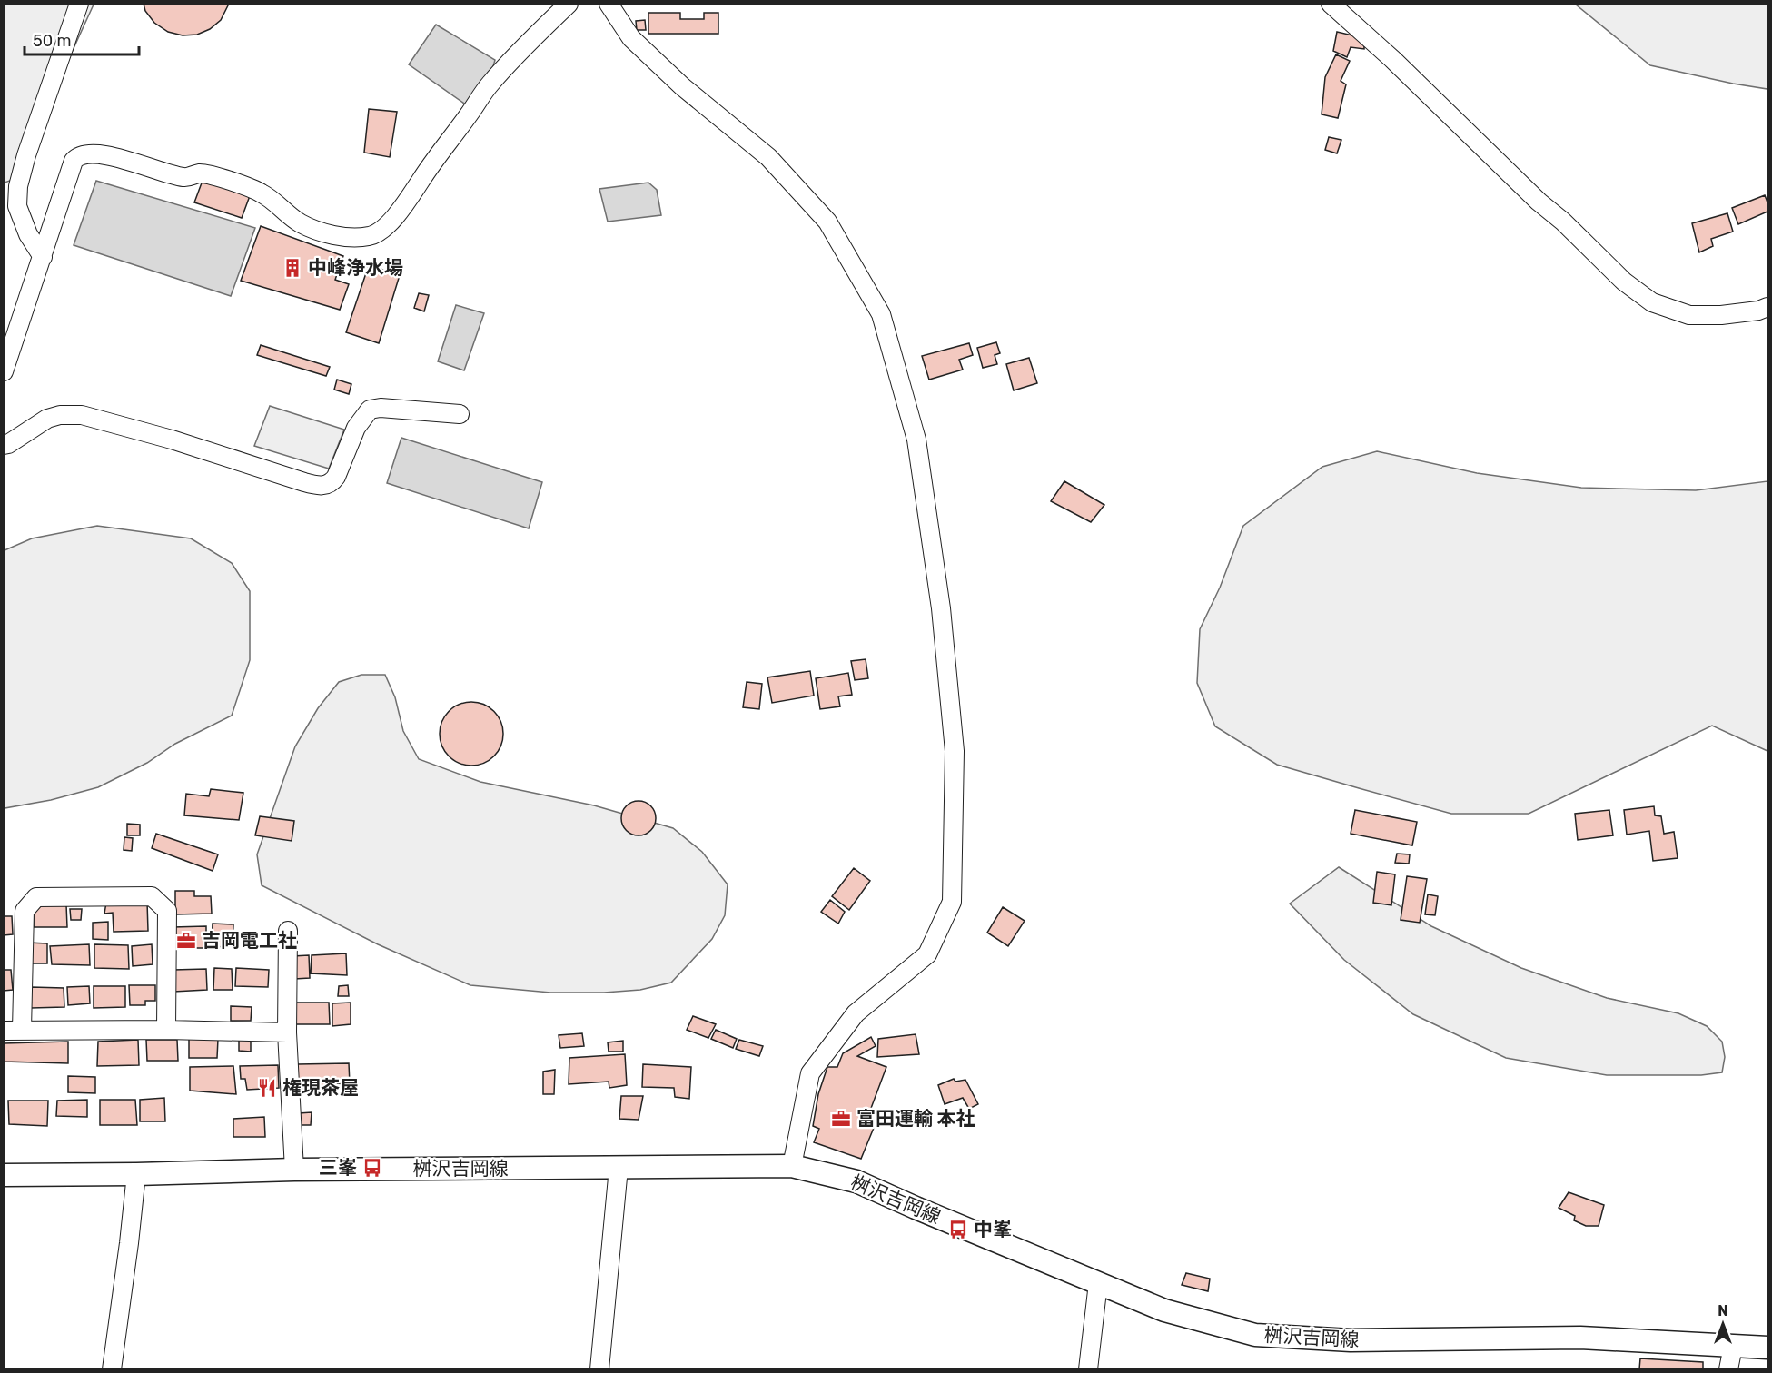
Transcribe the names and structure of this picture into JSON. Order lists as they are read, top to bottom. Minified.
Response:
{"streets":{"main road":["桝沢吉岡線"]},"places":{"building":["中峰浄水場"],"office":["吉岡電工社","富田運輸 本社"],"restaurant":["権現茶屋"],"bus stop":["三峯","中峯"]},"scale_bar":"50 m","north":"top"}
